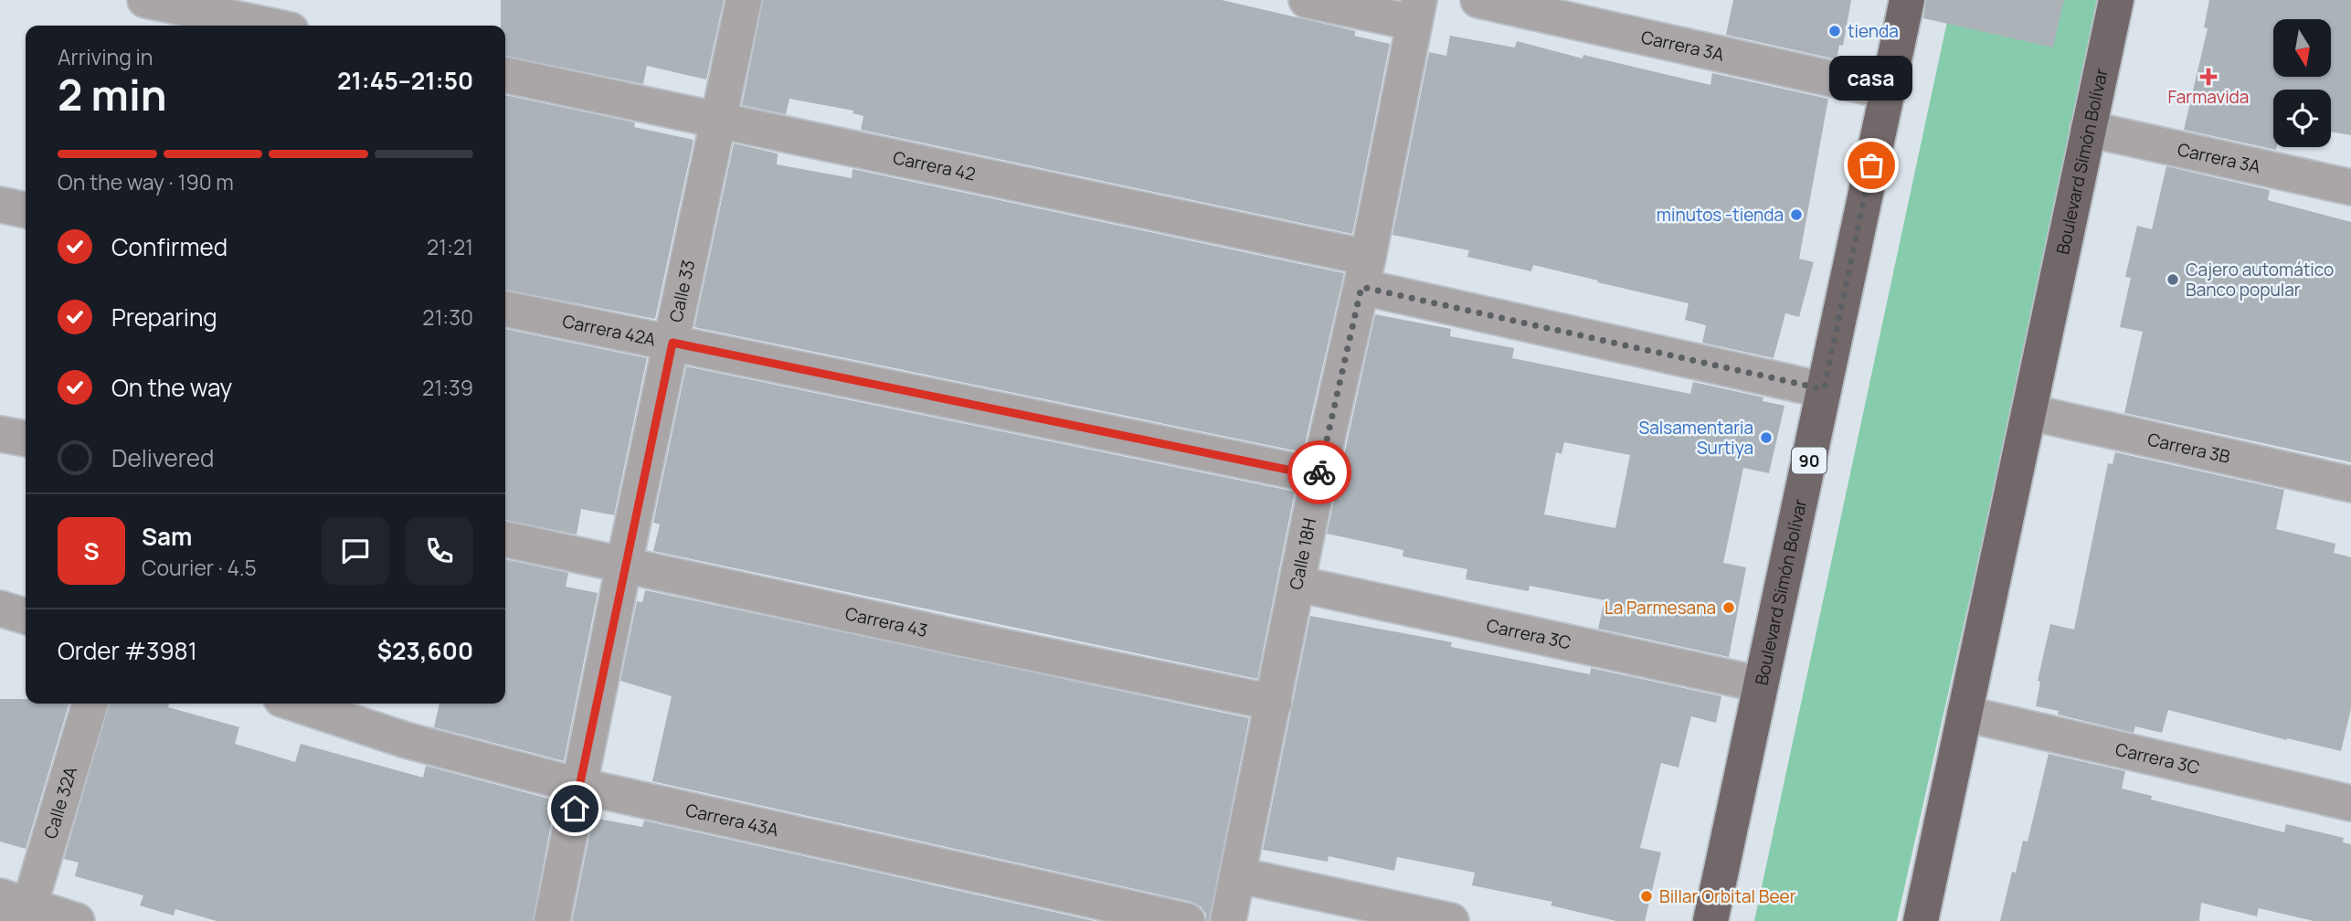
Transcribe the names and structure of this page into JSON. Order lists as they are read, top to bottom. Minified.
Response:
{"streets":{"highway":["Boulevard Simón Bolívar","90"],"street":["Carrera 3A","Carrera 42","Calle 33","Carrera 42A","Carrera 3B","Calle 18H","Carrera 43","Carrera 3C","Calle 32A","Carrera 43A"]},"crossings":[["Carrera 3A","Boulevard Simón Bolívar"],["Boulevard Simón Bolívar","Carrera 3B"],["Boulevard Simón Bolívar","Carrera 3C"],["Carrera 42","Calle 33"],["Carrera 42","Calle 18H"],["Calle 33","Carrera 42A"],["Calle 33","Carrera 43"],["Calle 33","Carrera 43A"],["Carrera 42A","Calle 18H"],["Calle 18H","Carrera 43"],["Calle 18H","Carrera 3C"]],"places":{"other":["tienda","casa","minutos -tienda","Cajero automático Banco popular","Salsamentaria Surtiya","La Parmesana","Billar Orbital Beer"],"health":["Farmavida"]},"north":"bottom","page":{"heading":["2 min","Arriving in","21:45–21:50"],"panel":["Sam","Courier · 4.5","Order #3981","$23,600"],"bubble":"casa","bar":"On the way · 190 m","list":[["Confirmed","21:21"],["Preparing","21:30"],["On the way","21:39"],"Delivered"],"round":"S"}}
